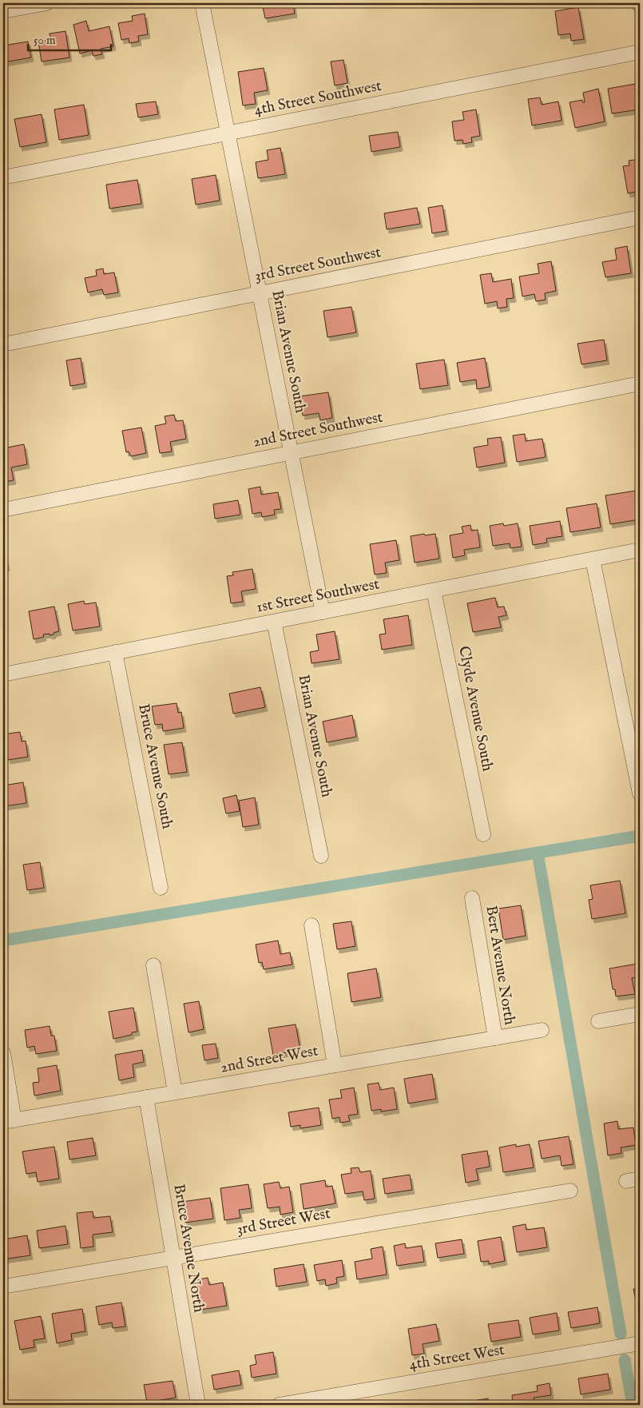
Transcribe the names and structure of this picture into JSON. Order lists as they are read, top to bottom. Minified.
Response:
{"streets":{"street":["4th Street Southwest","3rd Street Southwest","Brian Avenue South","2nd Street Southwest","1st Street Southwest","Clyde Avenue South","Bruce Avenue South","Bert Avenue North","2nd Street West","3rd Street West","Bruce Avenue North","4th Street West"]},"crossings":[["4th Street Southwest","Brian Avenue South"],["3rd Street Southwest","Brian Avenue South"],["Brian Avenue South","2nd Street Southwest"],["Brian Avenue South","1st Street Southwest"],["1st Street Southwest","Clyde Avenue South"],["1st Street Southwest","Bruce Avenue South"],["Bert Avenue North","2nd Street West"],["2nd Street West","Bruce Avenue North"],["3rd Street West","Bruce Avenue North"]],"scale_bar":"50 m"}
